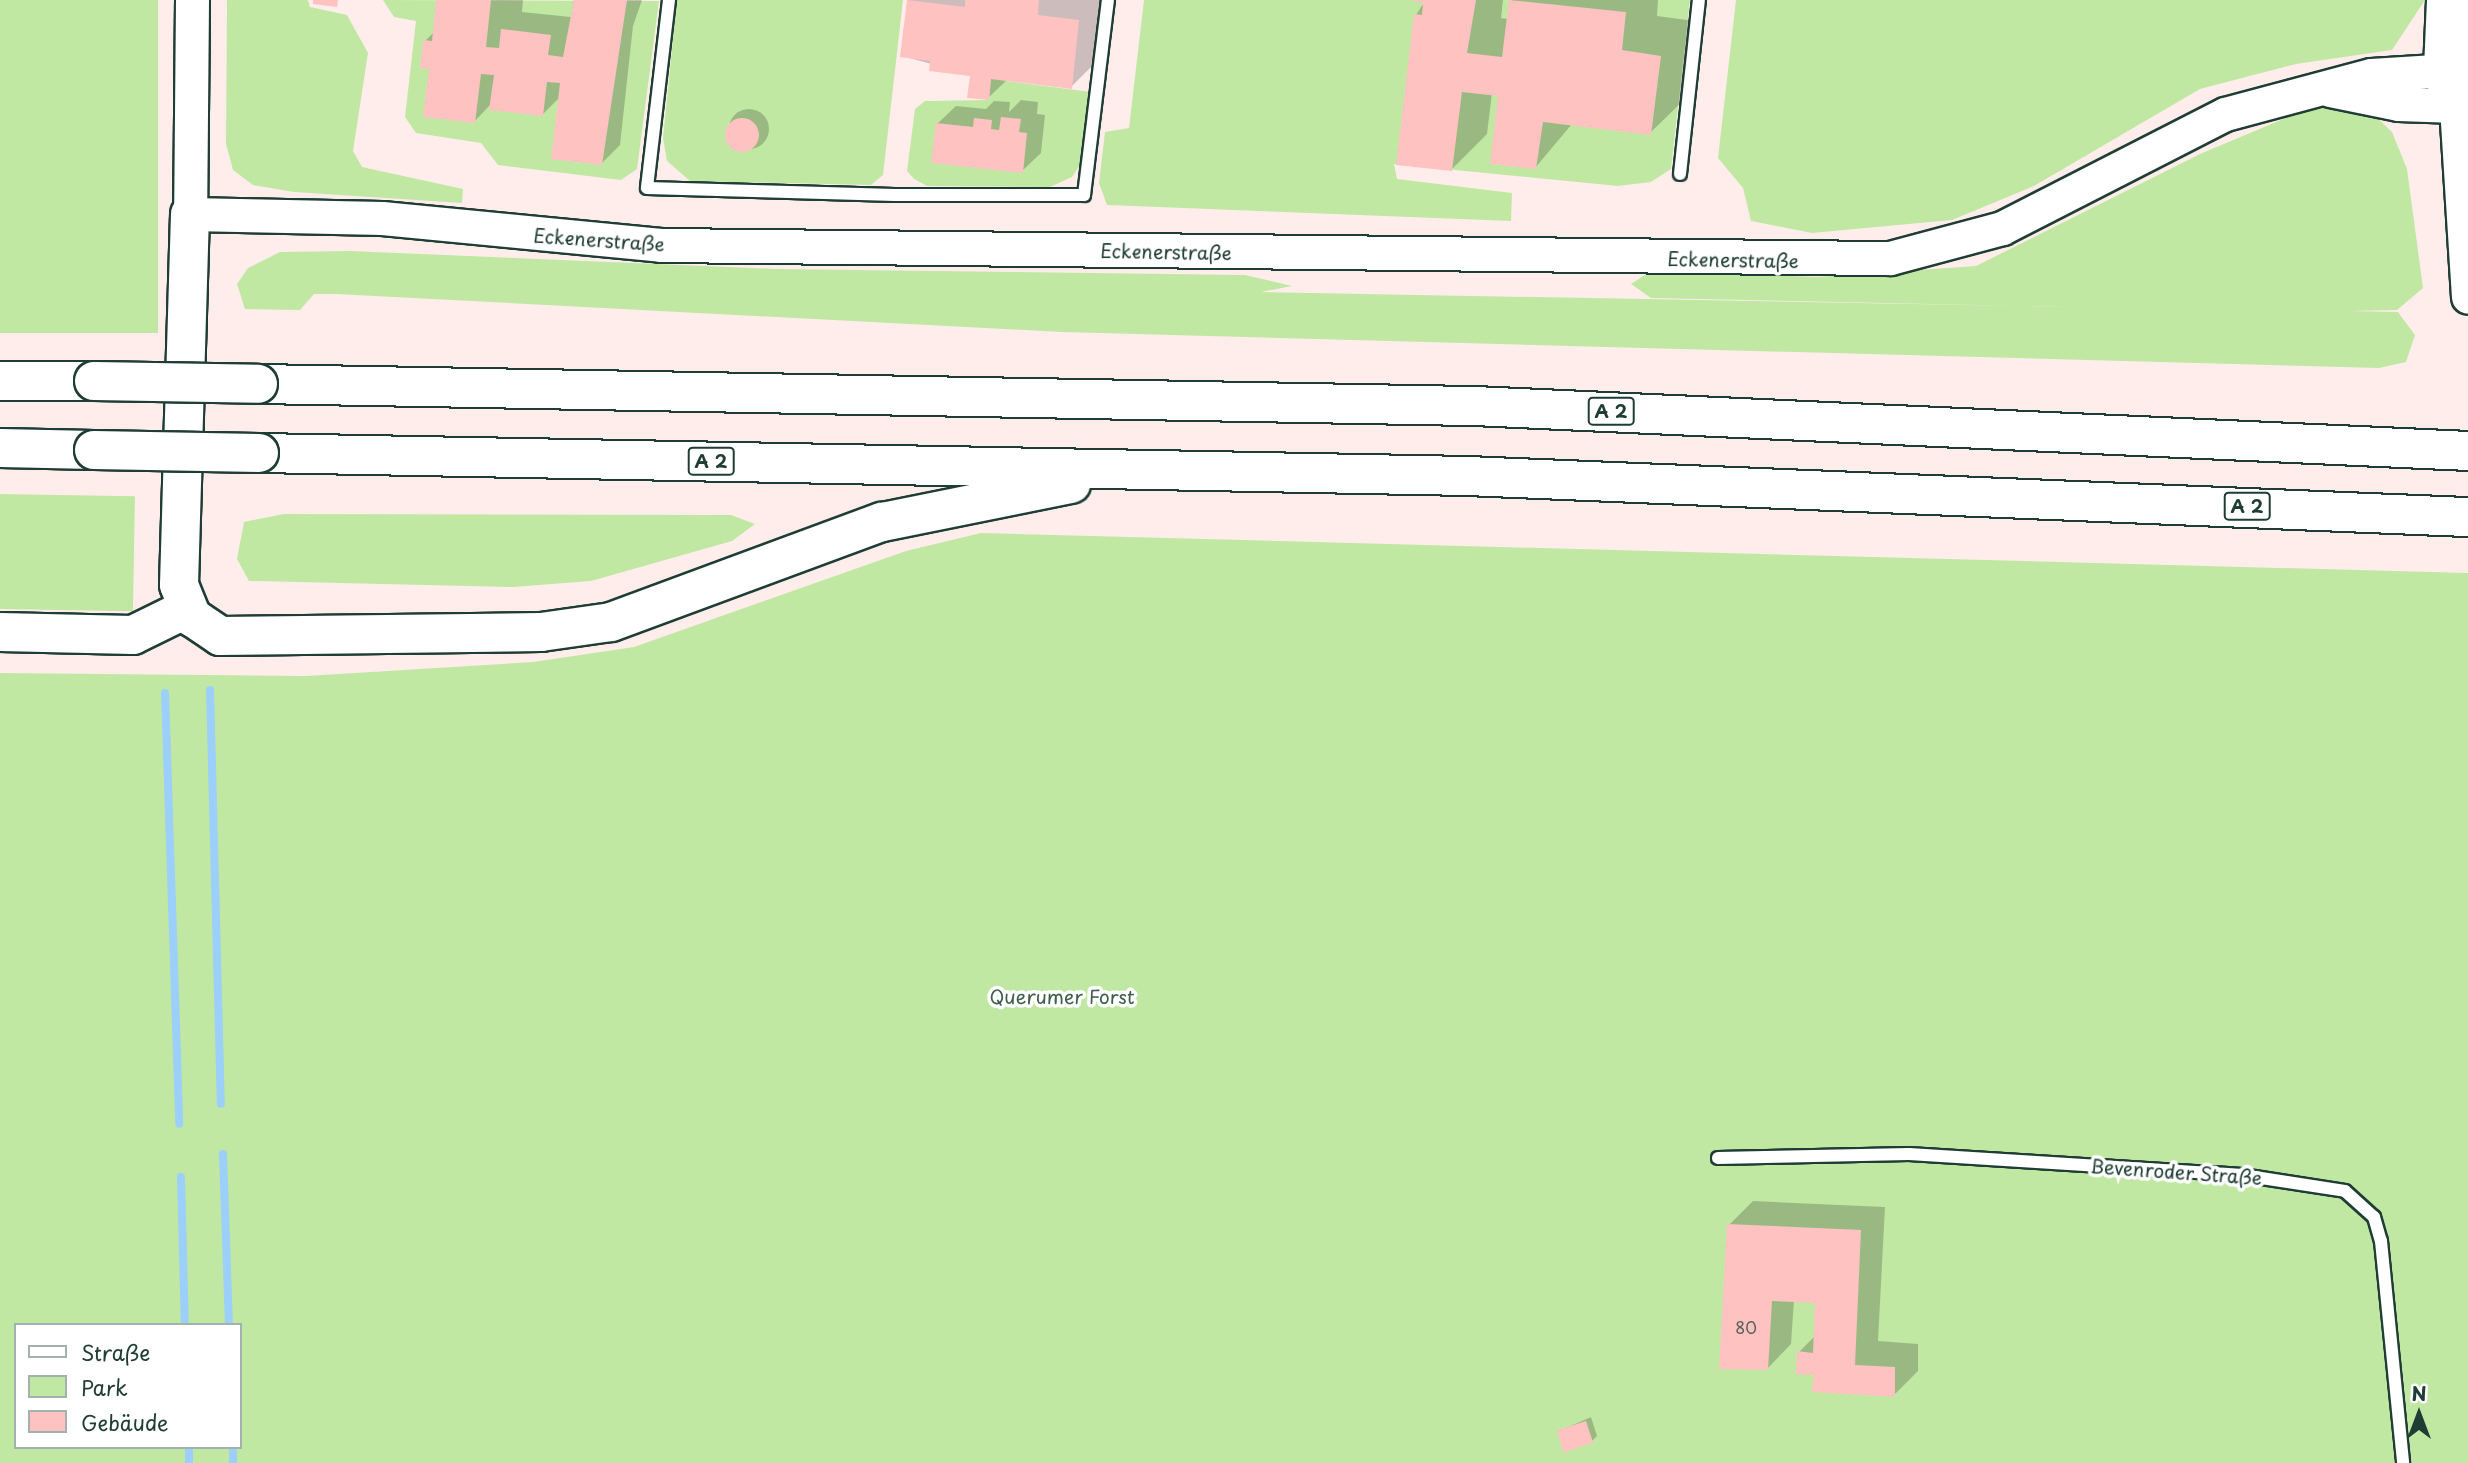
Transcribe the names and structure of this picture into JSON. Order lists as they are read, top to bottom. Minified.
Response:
{"streets":{"highway":["A 2"],"main road":["Eckenerstraße"],"lane":["Bevenroder Straße"]},"parks":["Querumer Forst"],"house_numbers":["80"],"legend":["Straße","Park","Gebäude"],"north":"top"}
